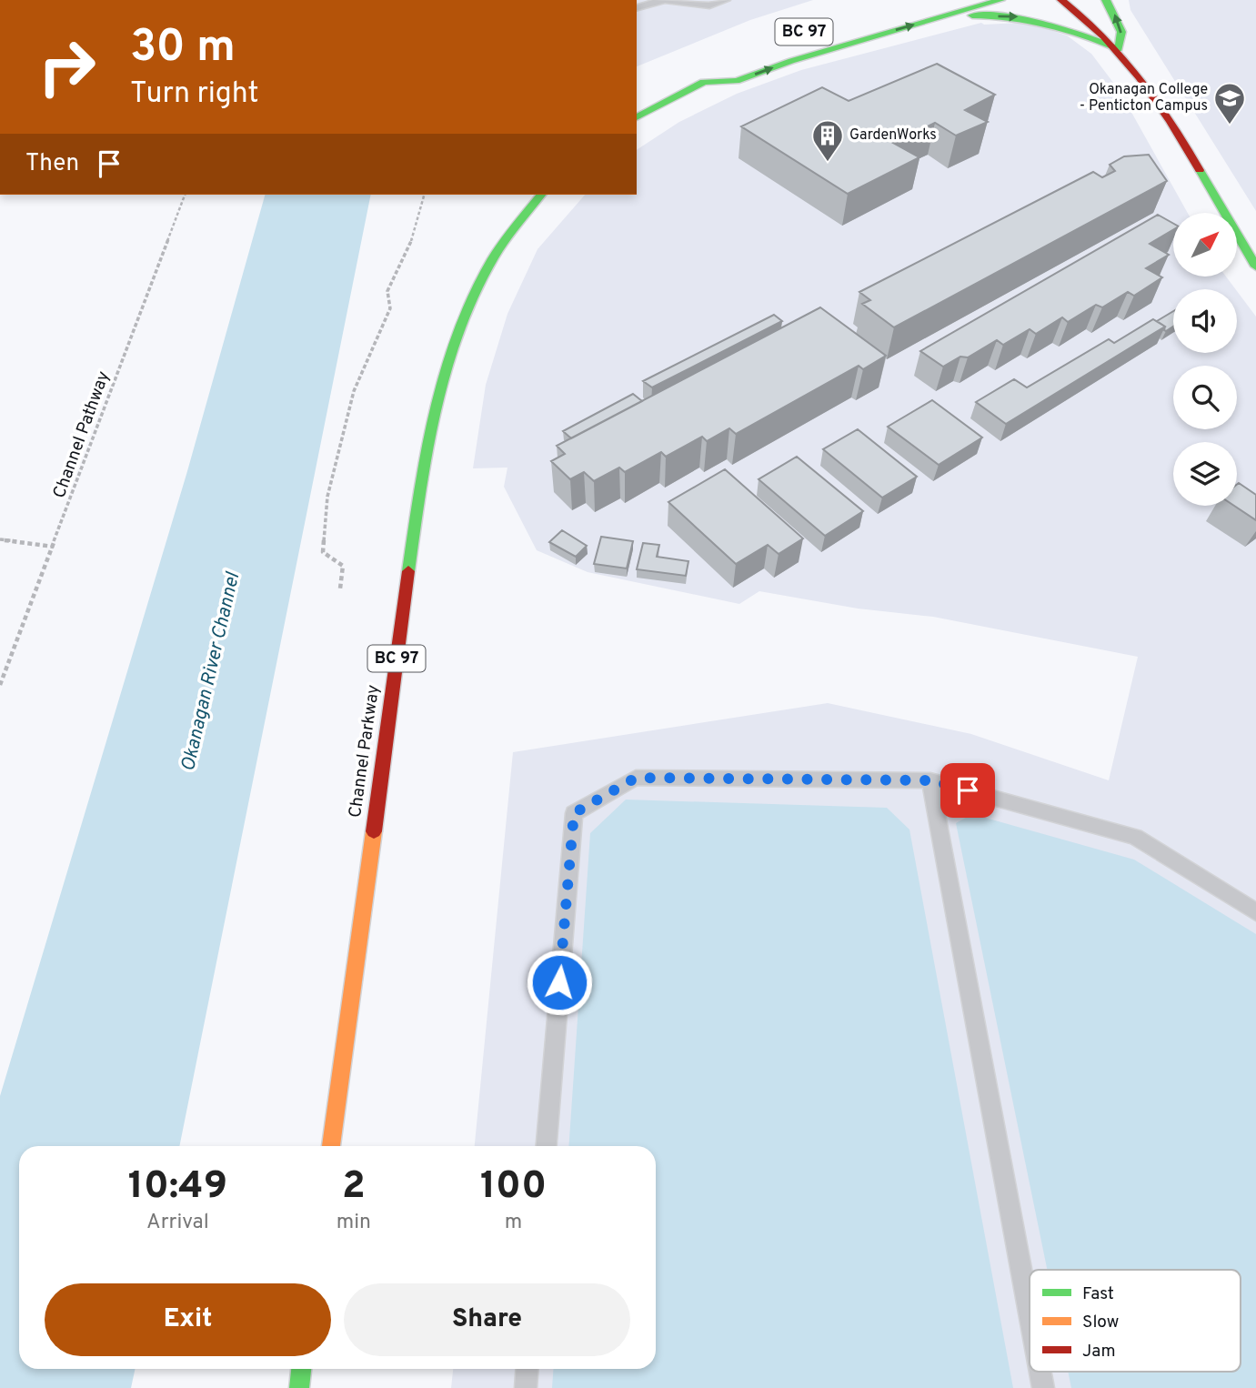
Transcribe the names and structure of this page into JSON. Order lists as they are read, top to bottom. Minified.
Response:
{"streets":{"main road":["BC 97","Channel Parkway"],"path":["Channel Pathway"]},"water":["Okanagan River Channel"],"places":{"school or university":["Okanagan College - Penticton Campus"],"building":["GardenWorks"]},"legend":["Fast","Slow","Jam"],"north":"top right","page":{"turn":["30 m","Turn right"],"then":"Then","eta":["10:49","Arrival","2","min","100","m"],"buttons":["Exit","Share"]}}
